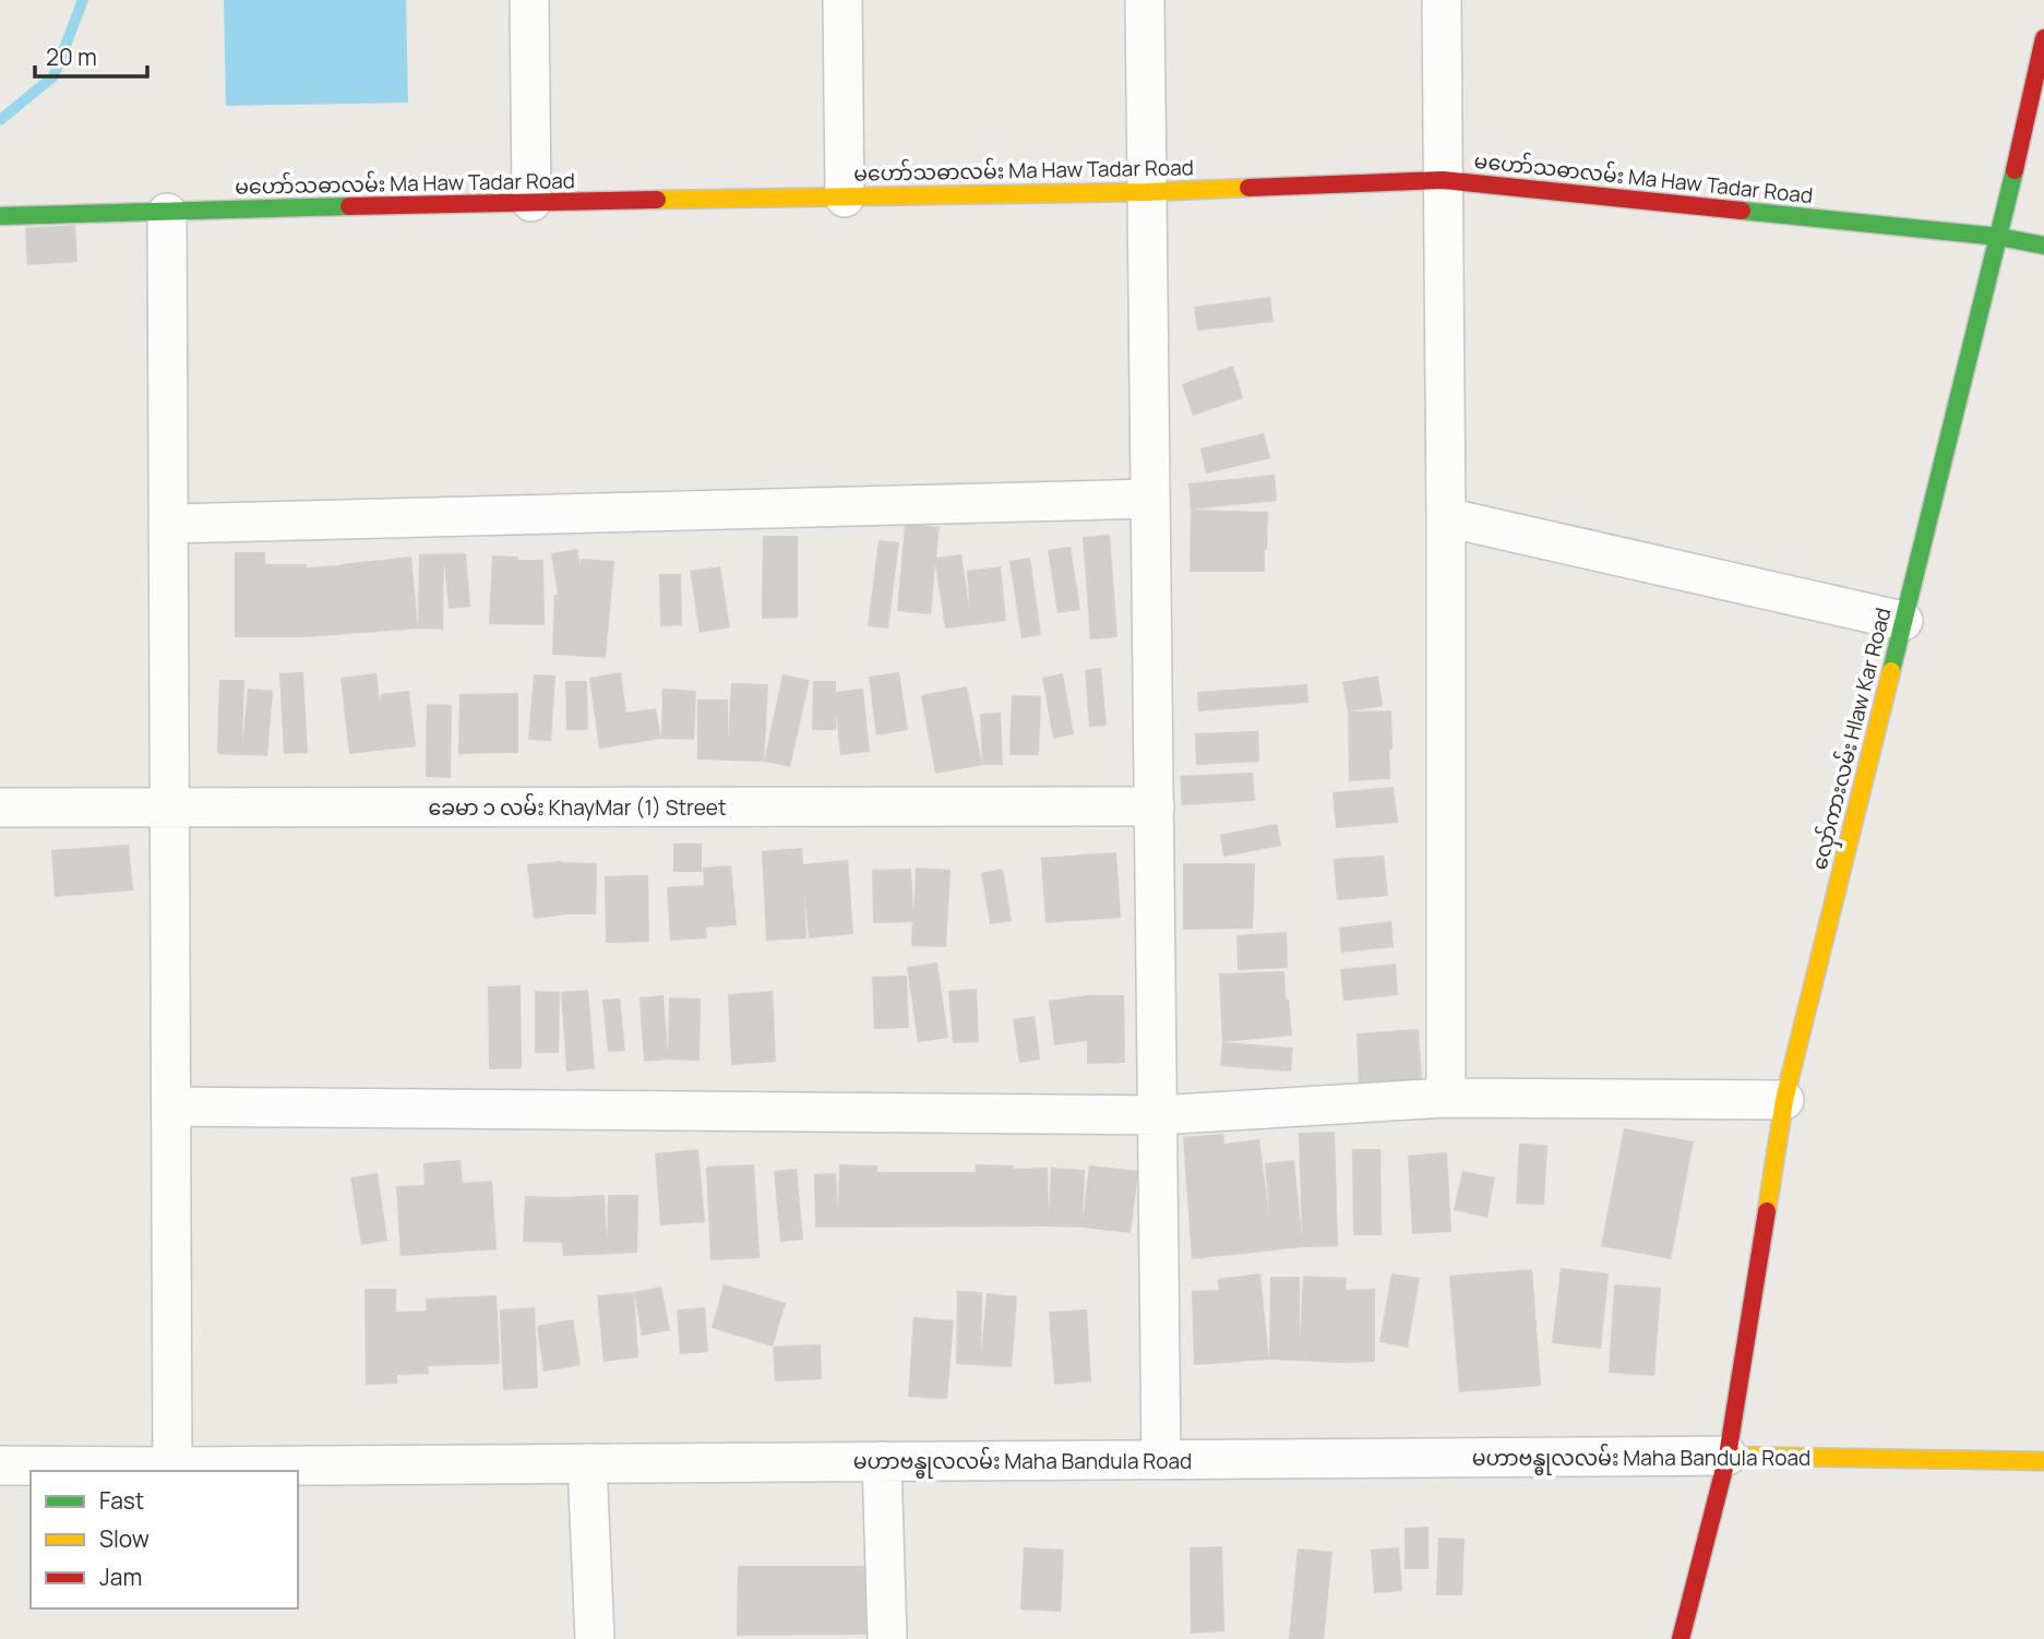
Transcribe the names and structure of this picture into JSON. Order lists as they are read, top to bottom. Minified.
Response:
{"streets":{"street":["မဟော်သဓာလမ်း Ma Haw Tadar Road","လှော်ကားလမ်း Hlaw Kar Road","ခေမာ ၁ လမ်း KhayMar (1) Street","မဟာဗန္ဓုလလမ်း Maha Bandula Road"]},"crossings":[["မဟော်သဓာလမ်း Ma Haw Tadar Road","လှော်ကားလမ်း Hlaw Kar Road"],["လှော်ကားလမ်း Hlaw Kar Road","မဟာဗန္ဓုလလမ်း Maha Bandula Road"]],"legend":["Fast","Slow","Jam"],"scale_bar":"20 m"}
